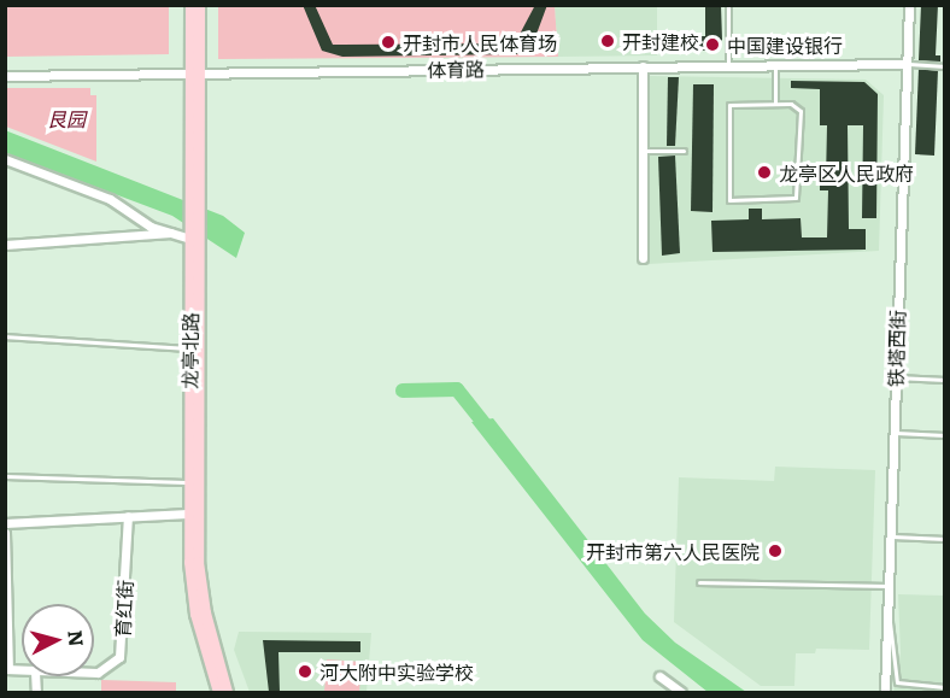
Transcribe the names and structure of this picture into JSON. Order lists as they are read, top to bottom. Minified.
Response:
{"streets":{"main road":["龙亭北路"],"street":["体育路","铁塔西街","育红街"]},"crossings":[["体育路","铁塔西街"],["体育路","龙亭北路"]],"parks":["艮园"],"places":["开封建校","开封市人民体育场","中国建设银行","龙亭区人民政府","开封市第六人民医院","河大附中实验学校"],"north":"right"}
